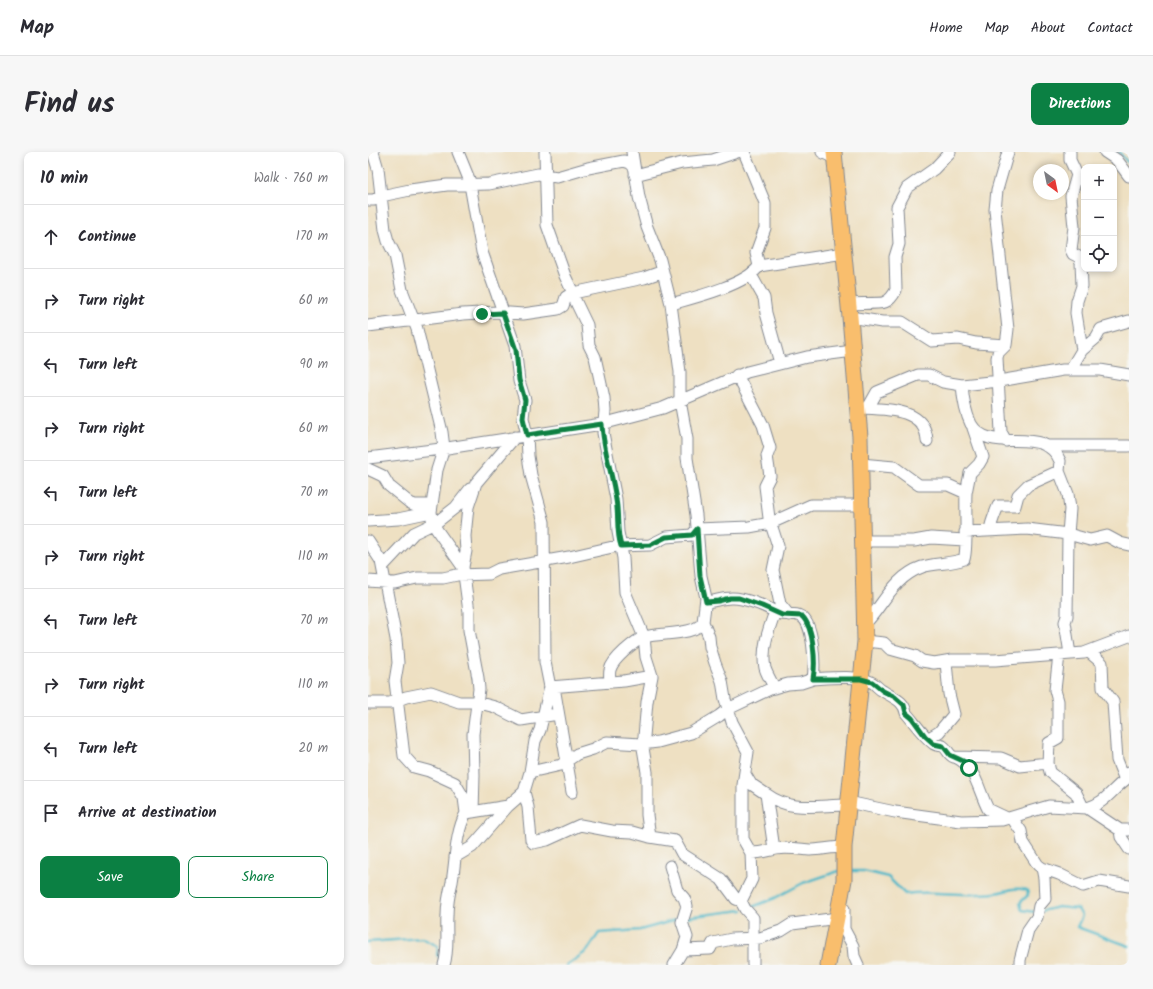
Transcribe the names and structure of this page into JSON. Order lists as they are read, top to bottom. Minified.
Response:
{"north":"bottom right","page":{"header":"Map","nav":["Home","Map","About","Contact"],"title":"Find us","buttons":["Directions",["Save","Share"]],"heading":["10 min","Walk · 760 m"],"map_buttons":["+","−"],"list":[["Continue","170 m"],["Turn right","60 m"],["Turn left","90 m"],["Turn right","60 m"],["Turn left","70 m"],["Turn right","110 m"],["Turn left","70 m"],["Turn right","110 m"],["Turn left","20 m"],"Arrive at destination"]}}
